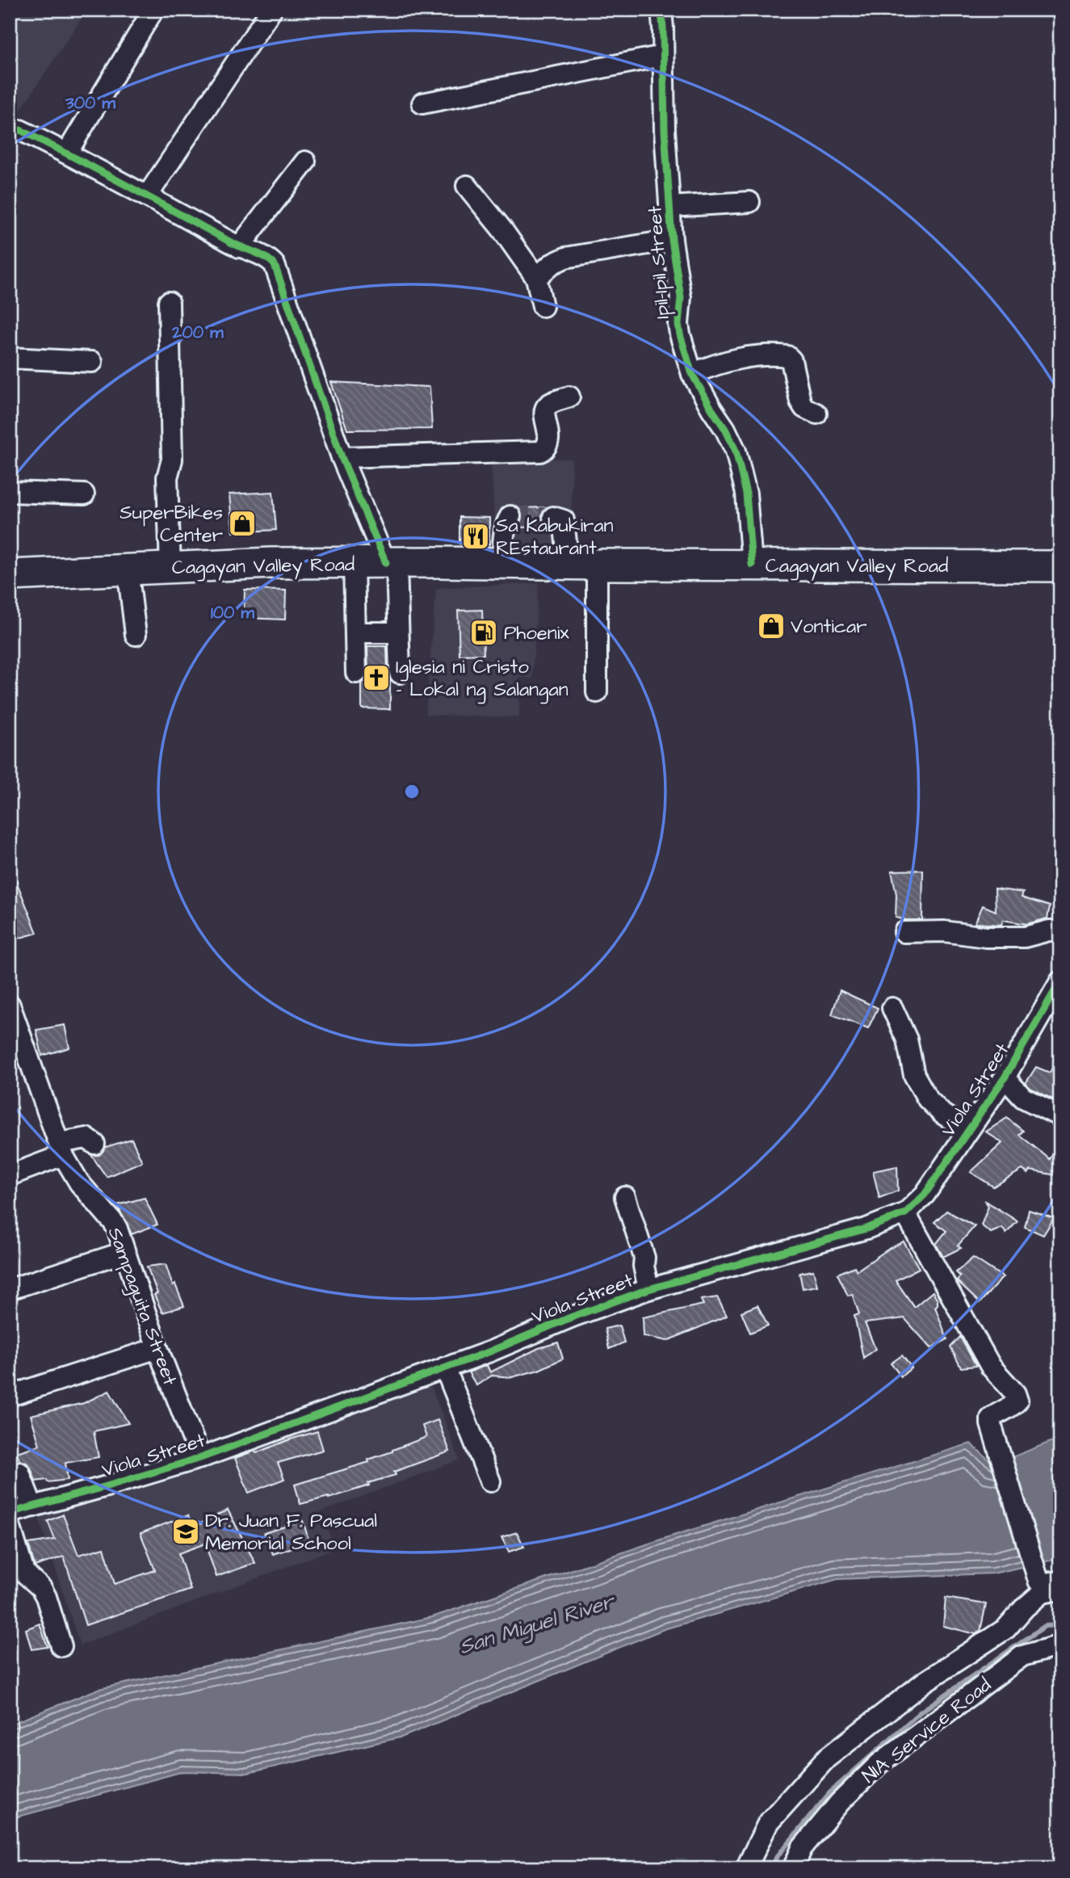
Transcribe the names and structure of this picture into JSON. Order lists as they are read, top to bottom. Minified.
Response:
{"streets":{"highway":["Cagayan Valley Road"],"street":["Ipil-Ipil Street","Viola Street","Sampaguita Street","NIA Service Road"]},"crossings":[["Ipil-Ipil Street","Cagayan Valley Road"],["Viola Street","Sampaguita Street"]],"water":["San Miguel River"],"places":{"shop":["SuperBikes Center","Vonticar"],"restaurant":["Sa Kabukiran REstaurant"],"fuel station":["Phoenix"],"church":["Iglesia ni Cristo - Lokal ng Salangan"],"school or university":["Dr. Juan F. Pascual Memorial School"]},"rings":["300 m","200 m","100 m"]}
